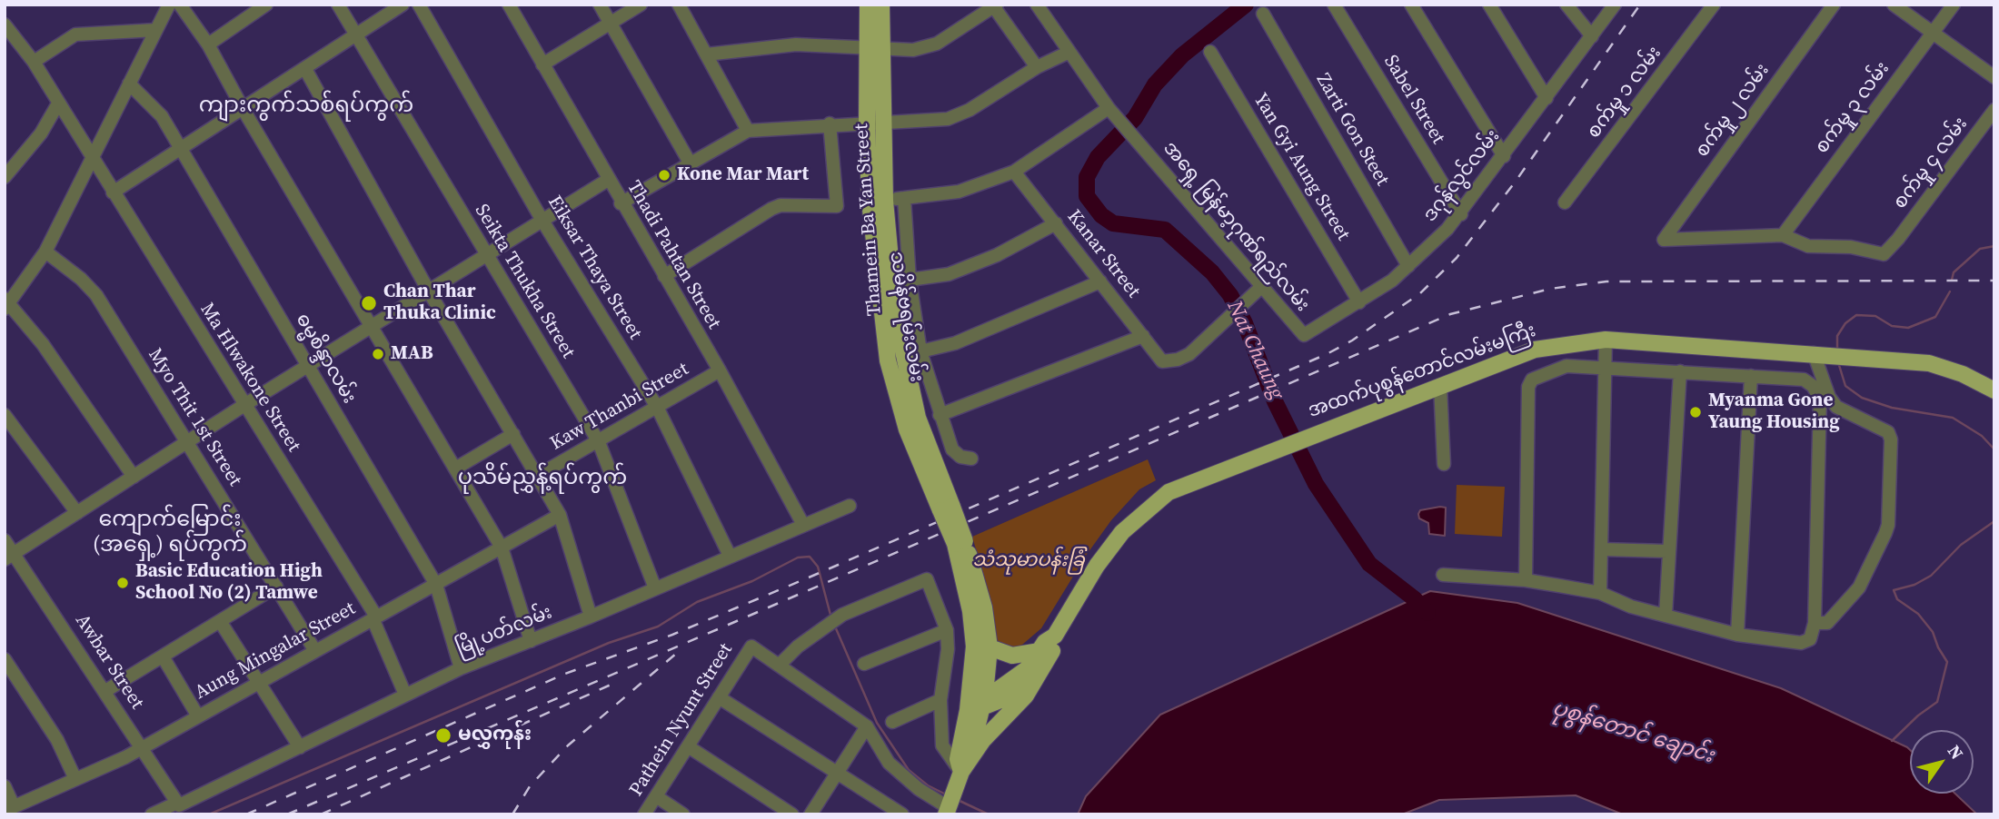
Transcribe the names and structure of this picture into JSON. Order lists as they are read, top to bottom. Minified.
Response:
{"streets":{"main road":["Thamein Ba Yan Street","သမိန်ဗရမ်းလမ်း","အထက်ပုစွန်တောင်လမ်းမကြီး"],"street":["စက်မှု ၁ လမ်း","Sabel Street","စက်မှု ၃ လမ်း","စက်မှု ၂ လမ်း","Zarti Gon Steet","စက်မှု ၄ လမ်း","Yan Gyi Aung Street","ဒဂုန်လွင်လမ်း","အရှေ့ မြန်မာ့ဂုဏ်ရည်လမ်း","Kanar Street","Thadi Pahtan Street","Eiksar Thaya Street","Seikta Thukha Street","ဓမ္မစိန္ဒာလမ်း","Ma Hlwakone Street","Kaw Thanbi Street","Myo Thit 1st Street","မြို့ပတ်လမ်း","Aung Mingalar Street","Awbar Street","Pathein Nyunt Street"]},"crossings":[["Sabel Street","ဒဂုန်လွင်လမ်း"],["စက်မှု ၃ လမ်း","စက်မှု ၂ လမ်း"],["စက်မှု ၃ လမ်း","စက်မှု ၄ လမ်း"],["စက်မှု ၂ လမ်း","စက်မှု ၄ လမ်း"],["Zarti Gon Steet","ဒဂုန်လွင်လမ်း"],["Yan Gyi Aung Street","ဒဂုန်လွင်လမ်း"],["ဒဂုန်လွင်လမ်း","အရှေ့ မြန်မာ့ဂုဏ်ရည်လမ်း"],["Thamein Ba Yan Street","သမိန်ဗရမ်းလမ်း"],["အရှေ့ မြန်မာ့ဂုဏ်ရည်လမ်း","Kanar Street"],["Thadi Pahtan Street","Kaw Thanbi Street"],["Thadi Pahtan Street","မြို့ပတ်လမ်း"],["Eiksar Thaya Street","Kaw Thanbi Street"],["Eiksar Thaya Street","မြို့ပတ်လမ်း"],["Seikta Thukha Street","Kaw Thanbi Street"],["Seikta Thukha Street","မြို့ပတ်လမ်း"],["သမိန်ဗရမ်းလမ်း","အထက်ပုစွန်တောင်လမ်းမကြီး"],["ဓမ္မစိန္ဒာလမ်း","မြို့ပတ်လမ်း"],["ဓမ္မစိန္ဒာလမ်း","Aung Mingalar Street"],["Ma Hlwakone Street","မြို့ပတ်လမ်း"],["Ma Hlwakone Street","Aung Mingalar Street"],["Myo Thit 1st Street","Aung Mingalar Street"],["မြို့ပတ်လမ်း","Awbar Street"],["Aung Mingalar Street","Awbar Street"]],"districts":["ကျားကွက်သစ်ရပ်ကွက်","ပုသိမ်ညွှန့်ရပ်ကွက်","ကျောက်မြောင်း (အရှေ့) ရပ်ကွက်"],"water":["Nat Chaung","ပုစွန်တောင် ချောင်း"],"parks":["သံသုမာပန်းခြံ"],"places":["Kone Mar Mart","Chan Thar Thuka Clinic","MAB","Myanma Gone Yaung Housing","Basic Education High School No (2) Tamwe","မလွှကုန်း"],"north":"top right"}
